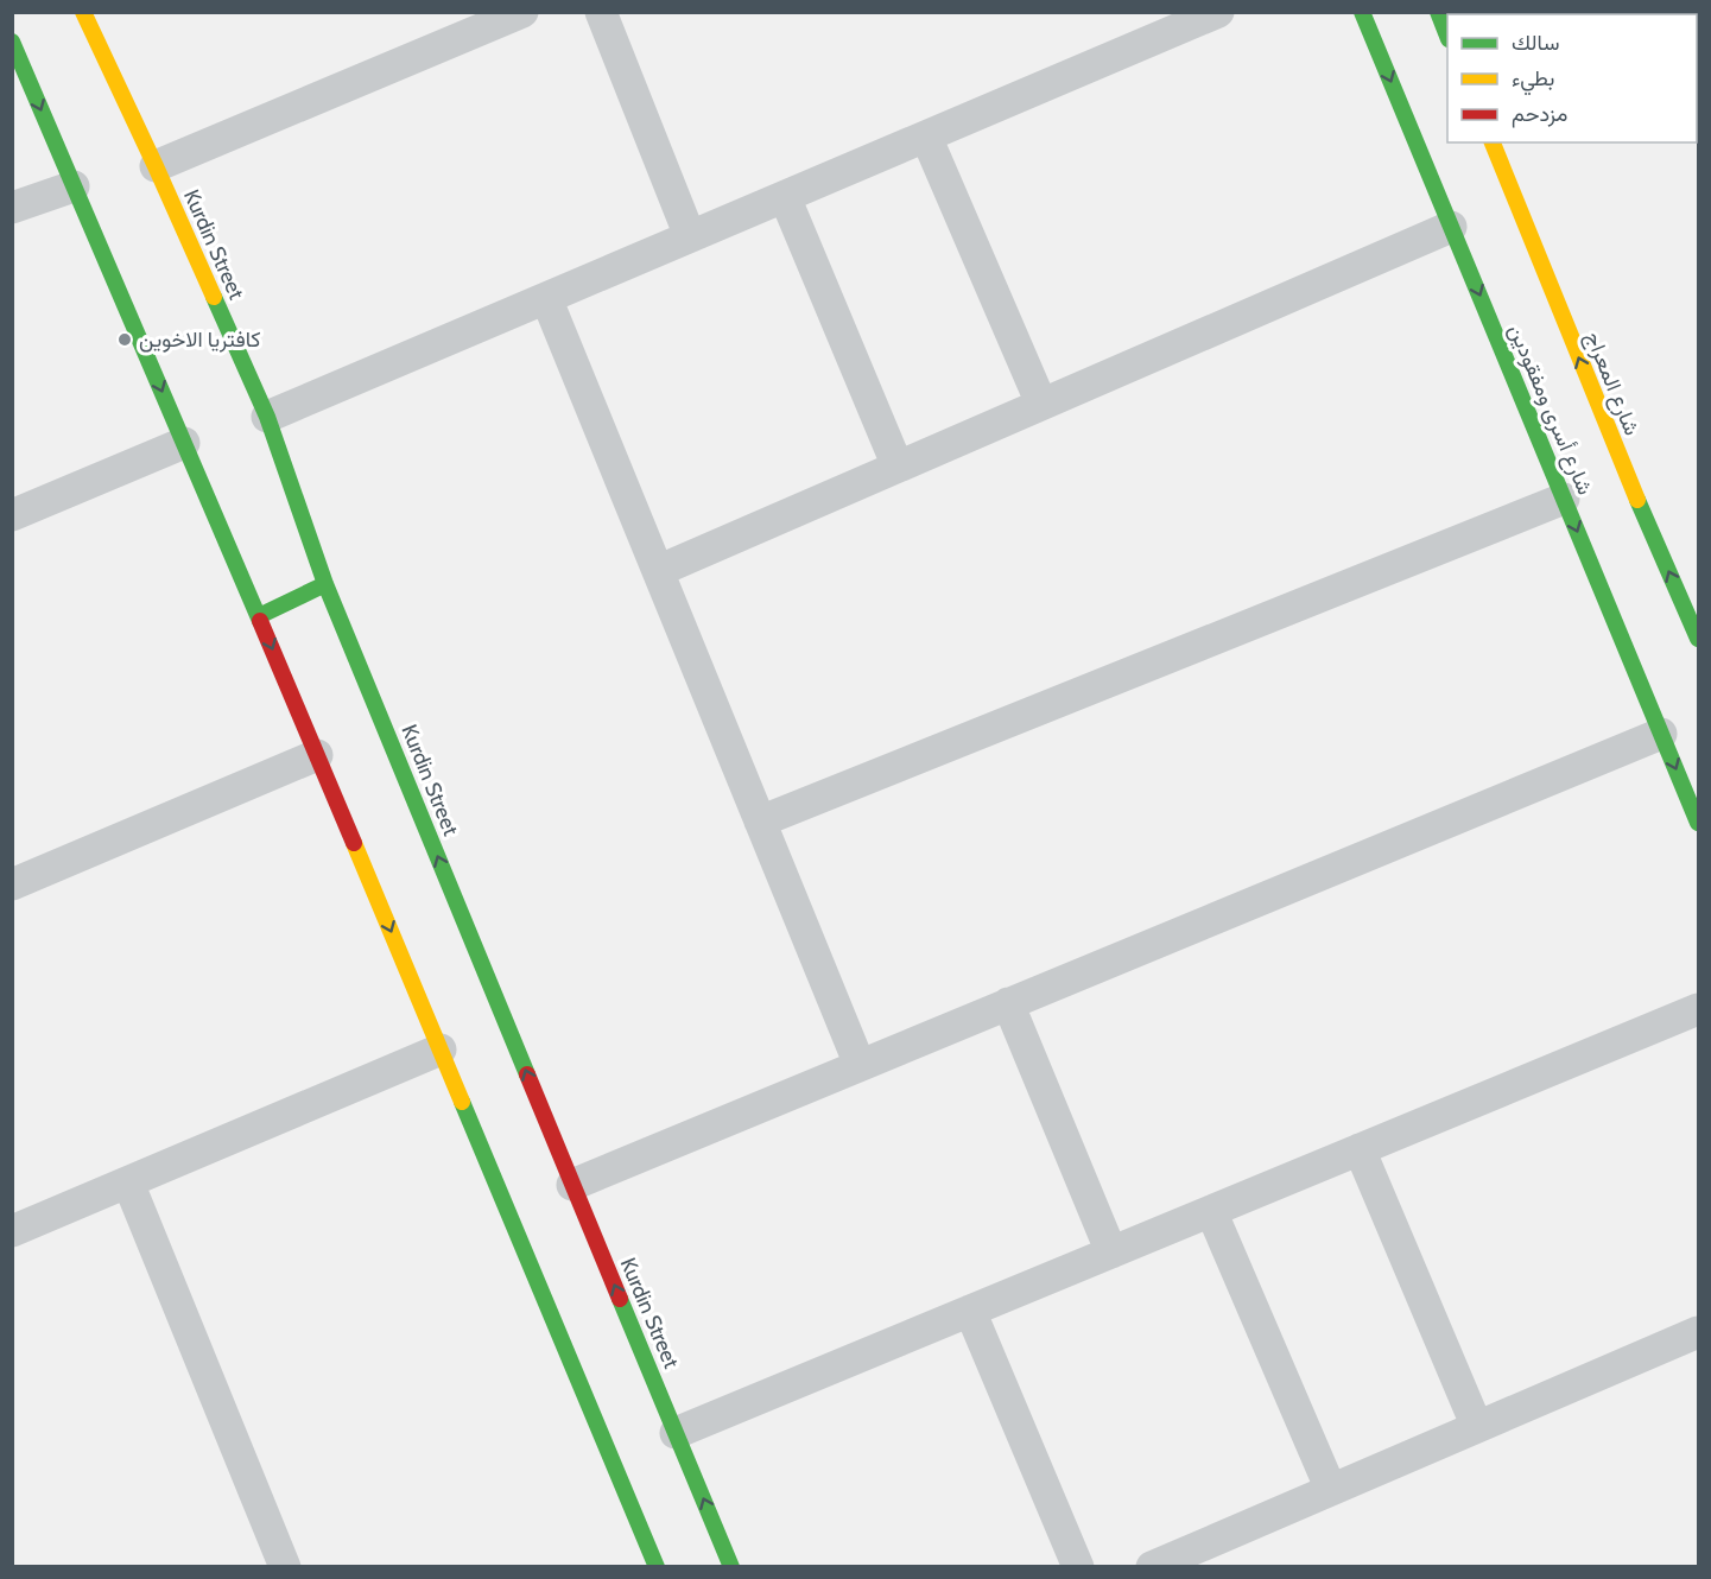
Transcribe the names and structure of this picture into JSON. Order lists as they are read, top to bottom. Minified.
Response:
{"streets":{"main road":["Kurdin Street","شارع المعراج","شارع أسرى ومفقودين"]},"one_way":["شارع المعراج","شارع أسرى ومفقودين"],"places":["كافتريا الاخوين"],"legend":["سالك","بطيء","مزدحم"]}
